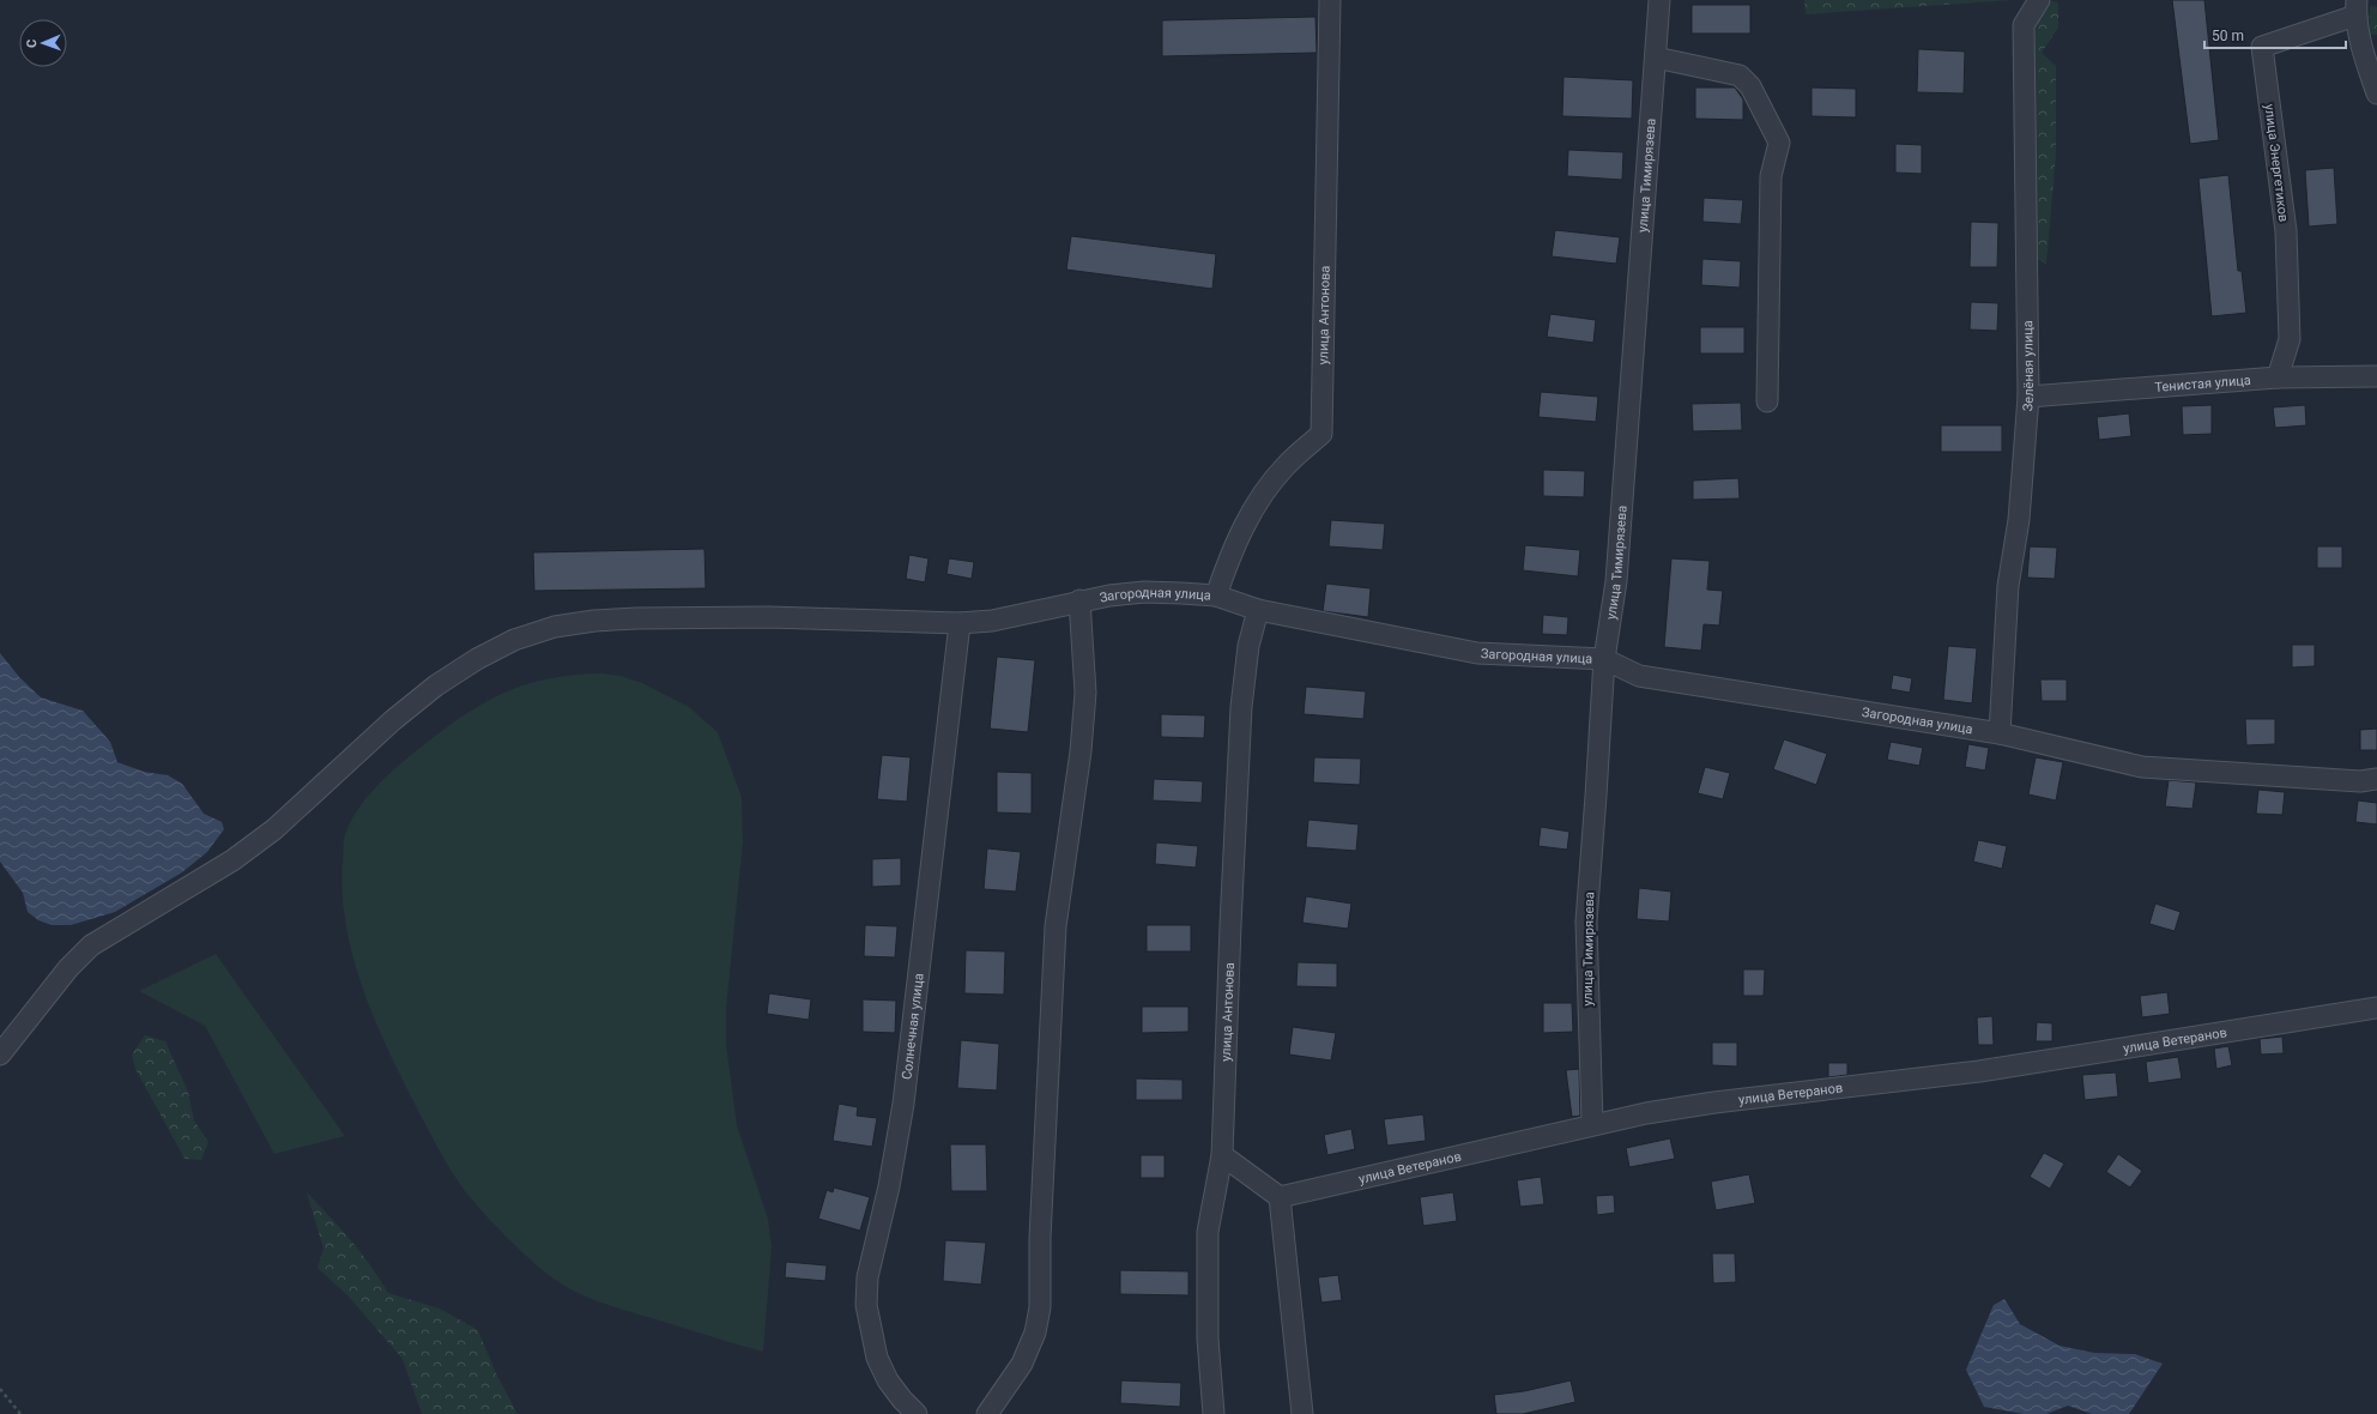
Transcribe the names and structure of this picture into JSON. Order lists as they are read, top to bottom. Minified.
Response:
{"streets":{"street":["улица Энергетиков","улица Тимирязева","улица Антонова","Зелёная улица","Тенистая улица","Загородная улица","Солнечная улица","улица Ветеранов"]},"crossings":[["улица Энергетиков","Тенистая улица"],["улица Тимирязева","Загородная улица"],["улица Тимирязева","улица Ветеранов"],["улица Антонова","Загородная улица"],["Зелёная улица","Тенистая улица"],["Зелёная улица","Загородная улица"],["Загородная улица","Солнечная улица"]],"scale_bar":"50 m","north":"left"}
